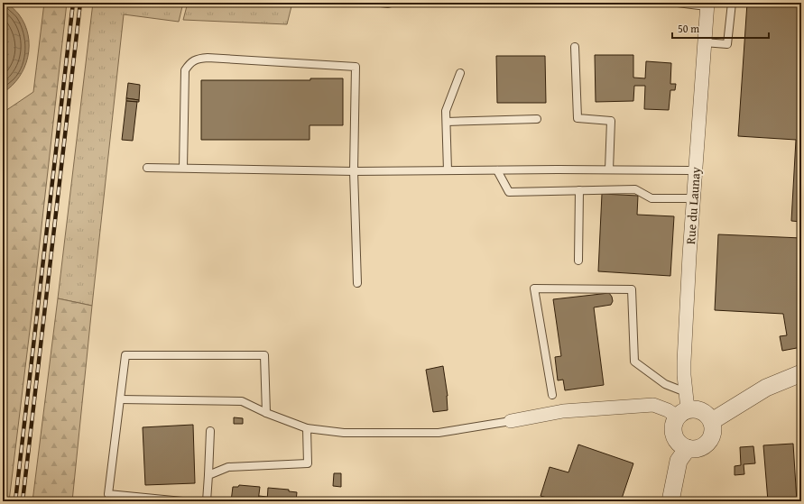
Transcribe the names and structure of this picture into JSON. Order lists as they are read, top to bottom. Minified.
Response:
{"streets":{"street":["Rue du Launay"]},"scale_bar":"50 m"}
